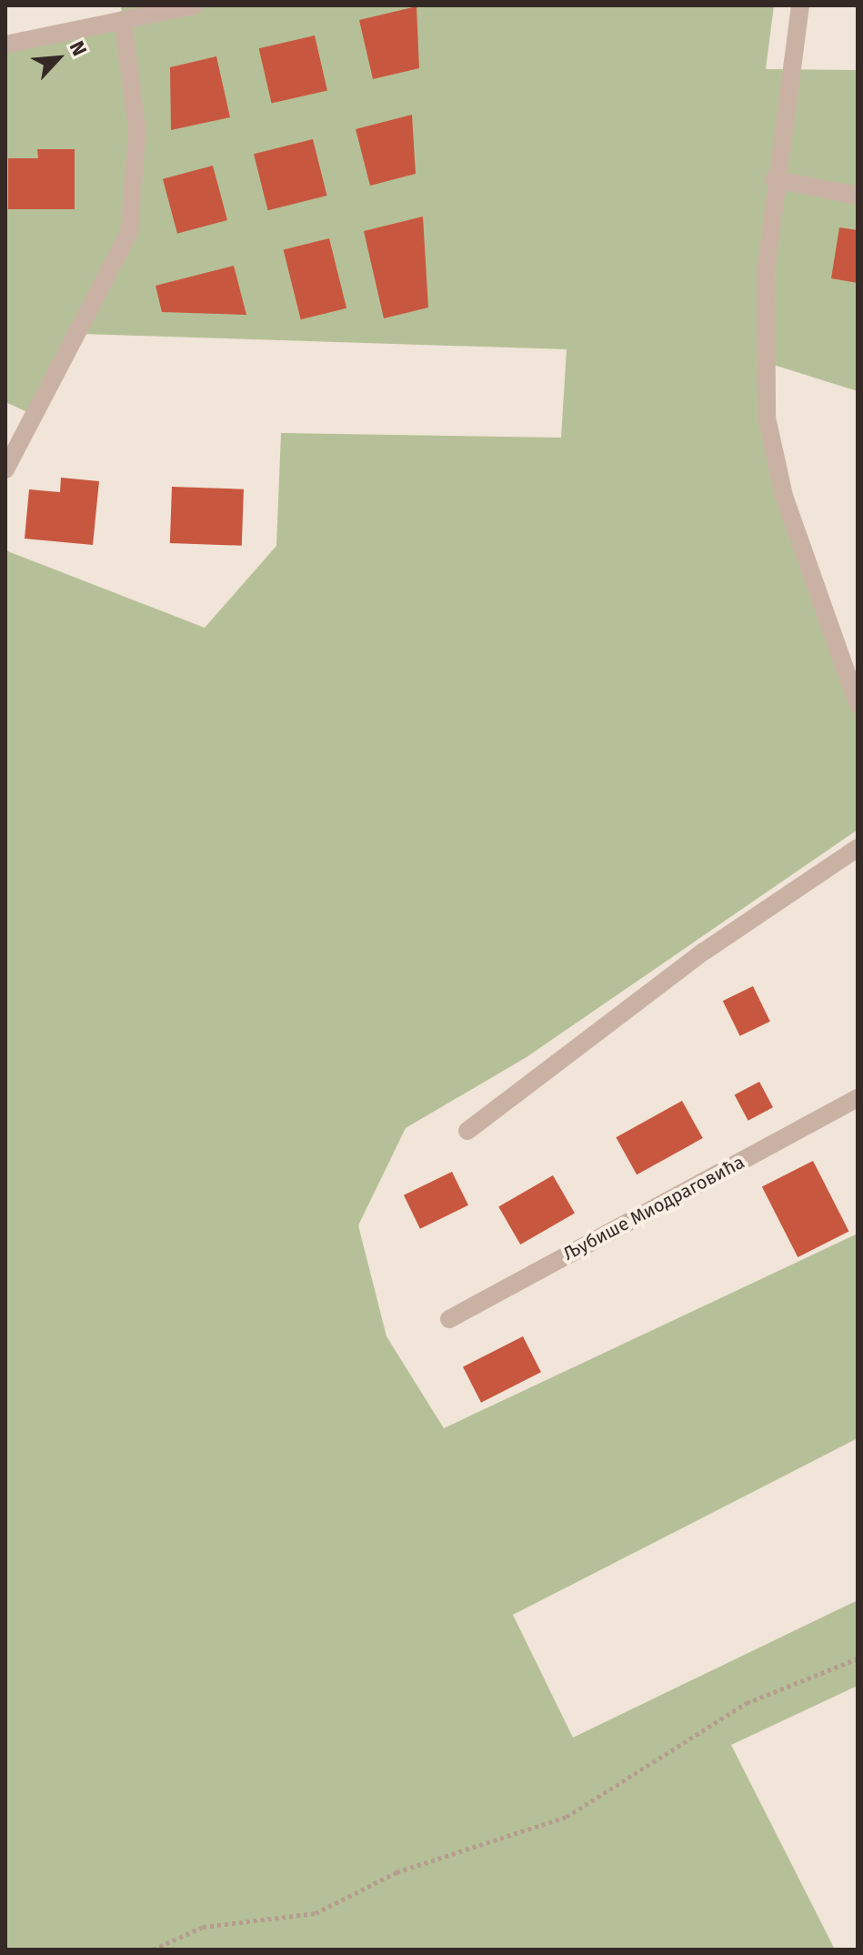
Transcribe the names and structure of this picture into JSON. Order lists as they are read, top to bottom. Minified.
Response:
{"streets":{"street":["Љубише Миодраговића"]},"north":"top right"}
